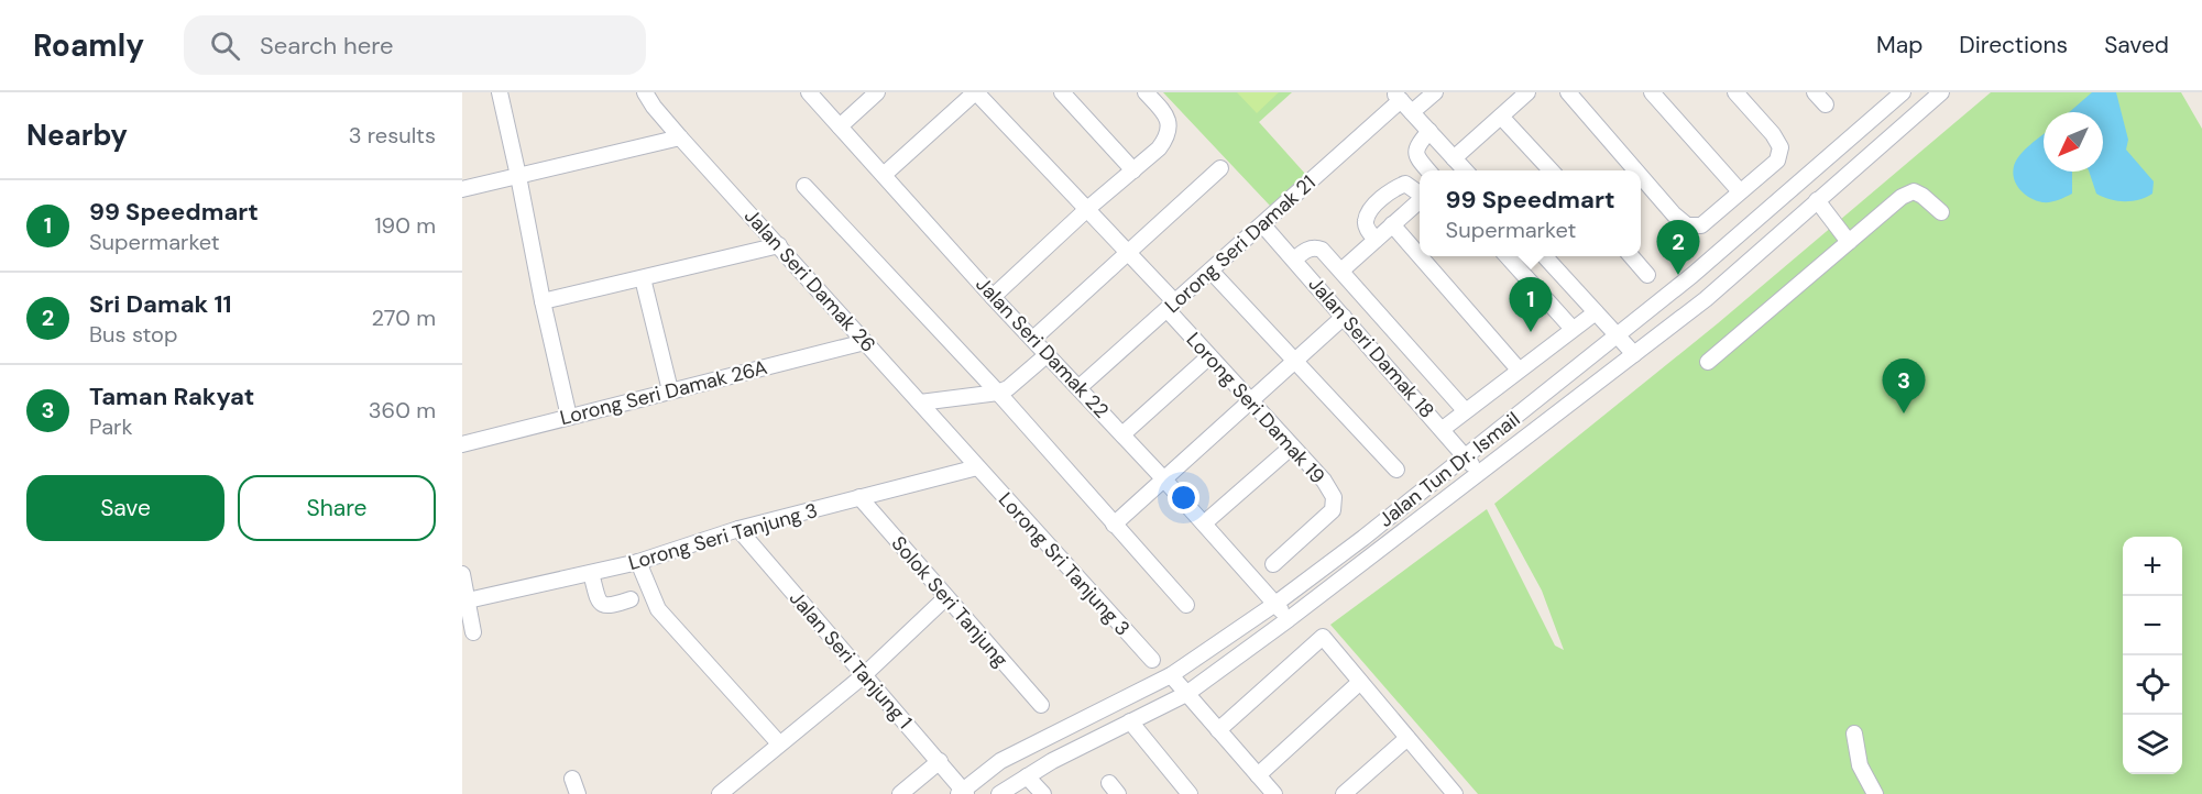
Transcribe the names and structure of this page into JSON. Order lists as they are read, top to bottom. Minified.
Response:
{"streets":{"street":["Lorong Seri Damak 21","Jalan Seri Damak 26","Jalan Seri Damak 22","Jalan Seri Damak 18","Lorong Seri Damak 26A","Lorong Seri Damak 19","Jalan Tun Dr. Ismail","Lorong Seri Tanjung 3","Lorong Sri Tanjung 3","Solok Seri Tanjung","Jalan Seri Tanjung 1"]},"crossings":[["Lorong Seri Damak 21","Jalan Seri Damak 22"],["Lorong Seri Damak 21","Jalan Seri Damak 18"],["Lorong Seri Damak 21","Lorong Seri Damak 19"],["Jalan Seri Damak 26","Lorong Seri Damak 26A"],["Jalan Seri Damak 26","Lorong Seri Tanjung 3"],["Jalan Seri Damak 26","Lorong Sri Tanjung 3"],["Jalan Seri Damak 22","Jalan Tun Dr. Ismail"],["Jalan Seri Damak 18","Jalan Tun Dr. Ismail"],["Jalan Tun Dr. Ismail","Jalan Seri Tanjung 1"],["Lorong Seri Tanjung 3","Lorong Sri Tanjung 3"],["Lorong Seri Tanjung 3","Solok Seri Tanjung"],["Lorong Seri Tanjung 3","Jalan Seri Tanjung 1"]],"north":"bottom left","page":{"header":"Roamly","search":"Search here","nav":["Map","Directions","Saved"],"heading":["Nearby","3 results"],"popup":["99 Speedmart","Supermarket"],"list":[{"mark":"1","name":"99 Speedmart","note":"Supermarket","value":"190 m"},{"mark":"2","name":"Sri Damak 11","note":"Bus stop","value":"270 m"},{"mark":"3","name":"Taman Rakyat","note":"Park","value":"360 m"}],"pins":["2","1","3"],"buttons":["Save","Share"],"map_buttons":["+","−"]}}
